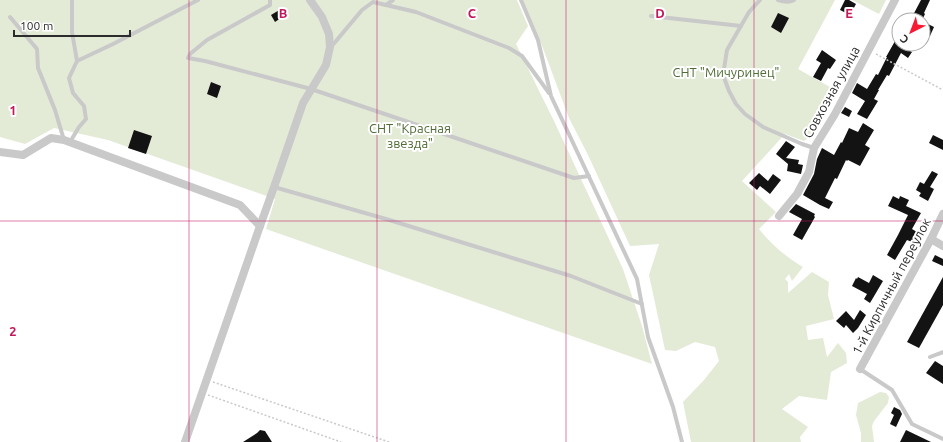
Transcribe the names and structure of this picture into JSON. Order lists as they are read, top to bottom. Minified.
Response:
{"streets":{"street":["Совхозная улица","1-й Кирпичный переулок"]},"parks":["СНТ \"Мичуринец\"","СНТ \"Красная звезда\""],"scale_bar":"100 m","north":"bottom left","grid":{"columns":["B","C","D","E"],"rows":["1","2"]}}
